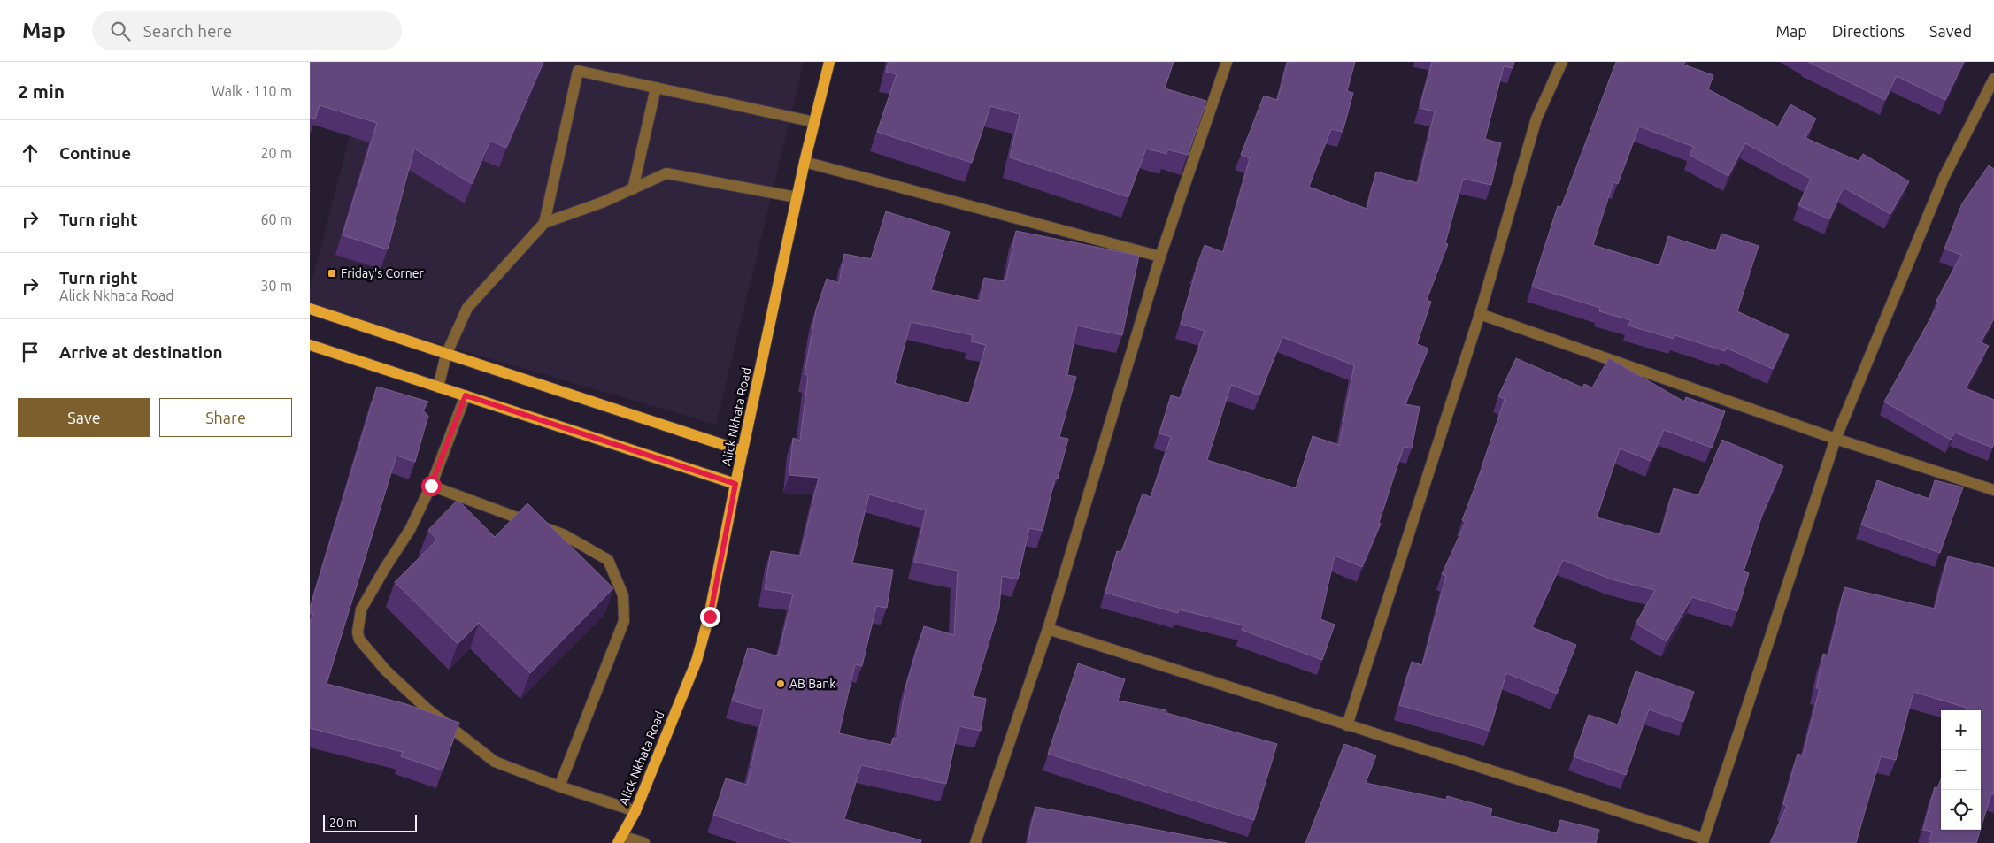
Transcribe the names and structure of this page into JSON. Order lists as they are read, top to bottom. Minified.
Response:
{"streets":{"main road":["Alick Nkhata Road"]},"places":{"transit":["Friday's Corner"],"other":["AB Bank"]},"scale_bar":"20 m","page":{"header":"Map","search":"Search here","nav":["Map","Directions","Saved"],"heading":["2 min","Walk · 110 m"],"list":[["Continue","20 m"],["Turn right","60 m"],["Turn right","Alick Nkhata Road","30 m"],"Arrive at destination"],"buttons":["Save","Share"],"map_buttons":["+","−"],"scale":"20 m"}}
